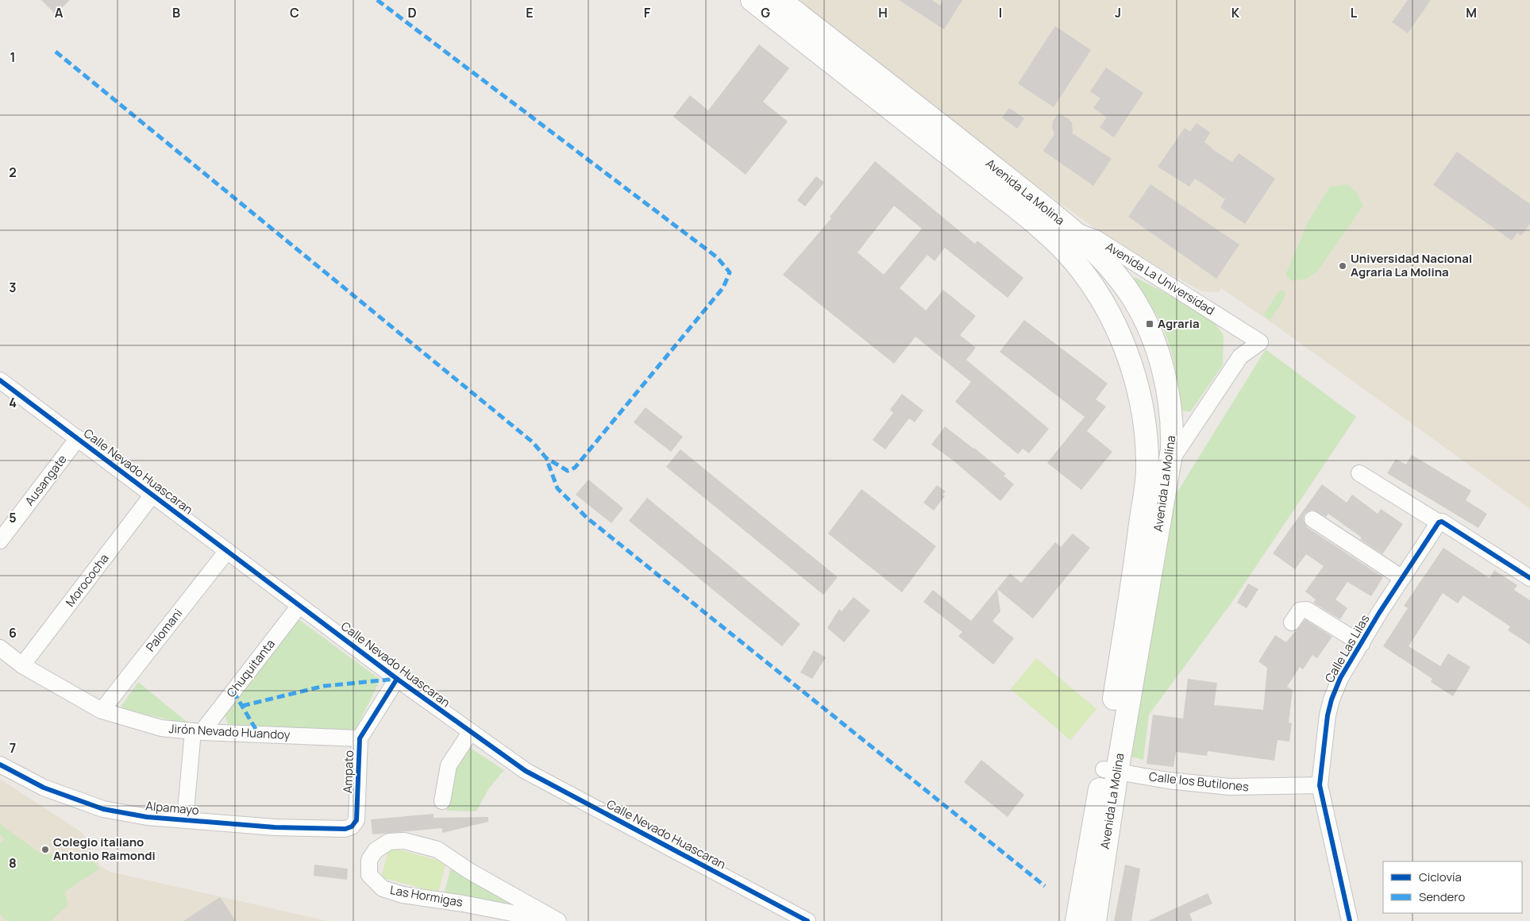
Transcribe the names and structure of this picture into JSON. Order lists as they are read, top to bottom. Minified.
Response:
{"streets":{"main road":["Avenida La Molina"],"street":["Avenida La Universidad","Calle Nevado Huascaran","Ausangate","Morococha","Palomani","Calle Las Lilas","Chuquitanta","Jirón Nevado Huandoy","Ampato","Calle los Butilones","Alpamayo","Las Hormigas"]},"crossings":[["Avenida La Molina","Avenida La Universidad"],["Avenida La Molina","Calle los Butilones"],["Calle Nevado Huascaran","Ausangate"],["Calle Nevado Huascaran","Morococha"],["Calle Nevado Huascaran","Palomani"],["Calle Nevado Huascaran","Chuquitanta"],["Calle Nevado Huascaran","Ampato"],["Morococha","Jirón Nevado Huandoy"],["Palomani","Jirón Nevado Huandoy"],["Calle Las Lilas","Calle los Butilones"],["Chuquitanta","Jirón Nevado Huandoy"],["Jirón Nevado Huandoy","Ampato"],["Ampato","Alpamayo"]],"places":{"other":["Universidad Nacional Agraria La Molina","Colegio italiano Antonio Raimondi"],"transit":["Agraria"]},"legend":["Ciclovía","Sendero"],"grid":{"columns":["A","B","C","D","E","F","G","H","I","J","K","L","M"],"rows":["1","2","3","4","5","6","7","8"]}}
